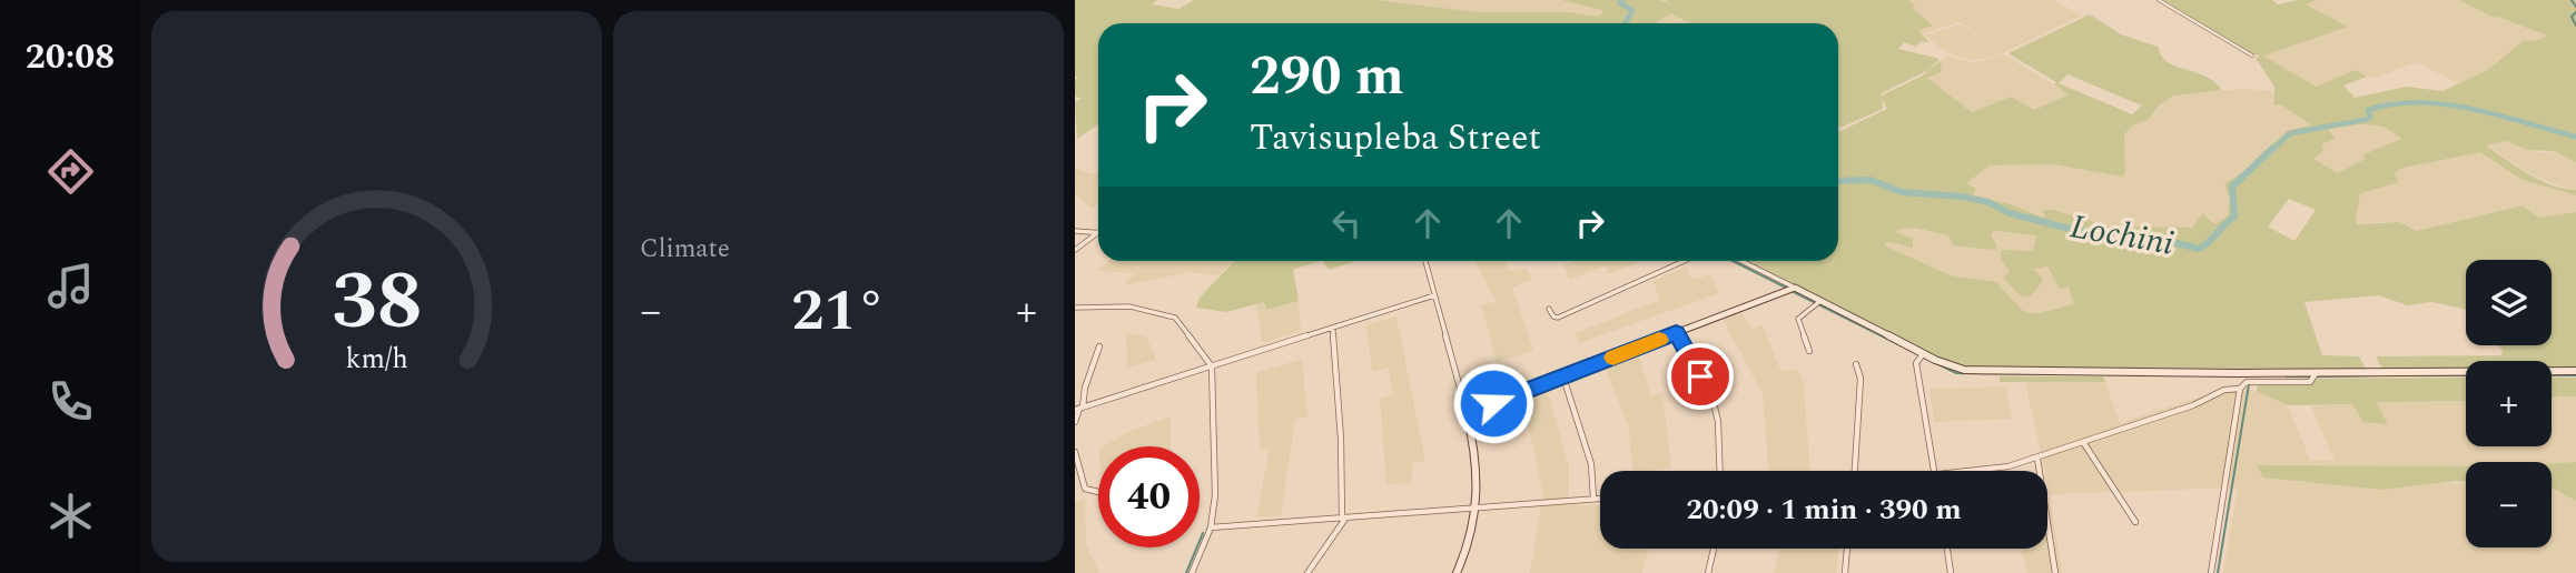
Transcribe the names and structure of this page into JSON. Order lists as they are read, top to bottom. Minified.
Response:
{"water":["Lochini"],"page":{"tabs":"20:08","tile":"Climate","turn":["290 m","Tavisupleba Street"],"map_buttons":["+","−"],"heat":["−","21°","+"],"limit":"40","trip":"20:09 · 1 min · 390 m","gauge":["38","km/h"]}}
